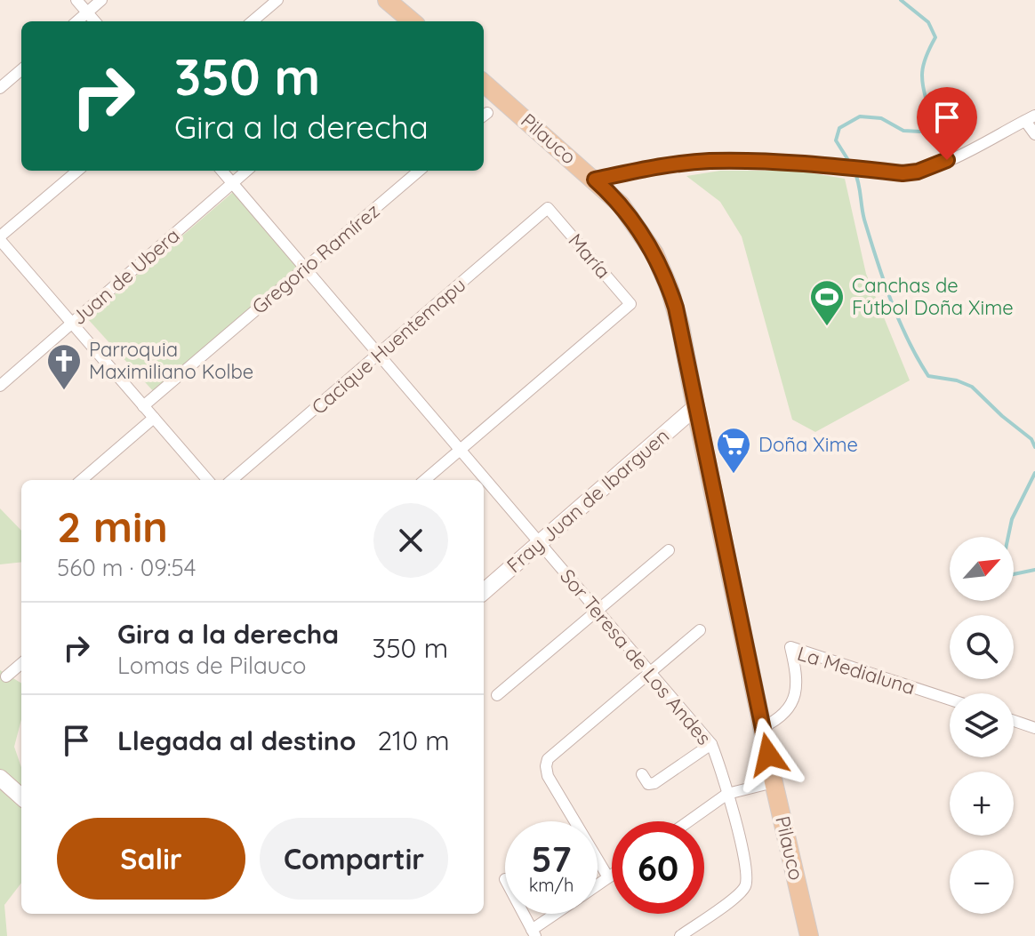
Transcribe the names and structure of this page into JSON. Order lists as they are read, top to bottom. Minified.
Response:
{"streets":{"main road":["Pilauco"],"street":["María","Gregorio Ramírez","Juan de Ubera","Cacique Huentemapu","Fray Juan de Ibarguen","Sor Teresa de Los Andes","La Medialuna"]},"crossings":[["Pilauco","Fray Juan de Ibarguen"],["Pilauco","La Medialuna"],["María","Cacique Huentemapu"],["María","Sor Teresa de Los Andes"],["Gregorio Ramírez","Sor Teresa de Los Andes"],["Juan de Ubera","Sor Teresa de Los Andes"],["Cacique Huentemapu","Sor Teresa de Los Andes"],["Fray Juan de Ibarguen","Sor Teresa de Los Andes"]],"places":{"sports":["Canchas de Fútbol Doña Xime"],"church":["Parroquia Maximiliano Kolbe"],"supermarket":["Doña Xime"]},"north":"top right","page":{"turn":["350 m","Gira a la derecha"],"heading":["2 min","560 m · 09:54"],"map_buttons":["+","−"],"list":[{"name":"Gira a la derecha","note":"Lomas de Pilauco","value":"350 m"},{"name":"Llegada al destino","value":"210 m"}],"buttons":["Salir","Compartir"],"speed":"57 km/h","limit":"60"}}
